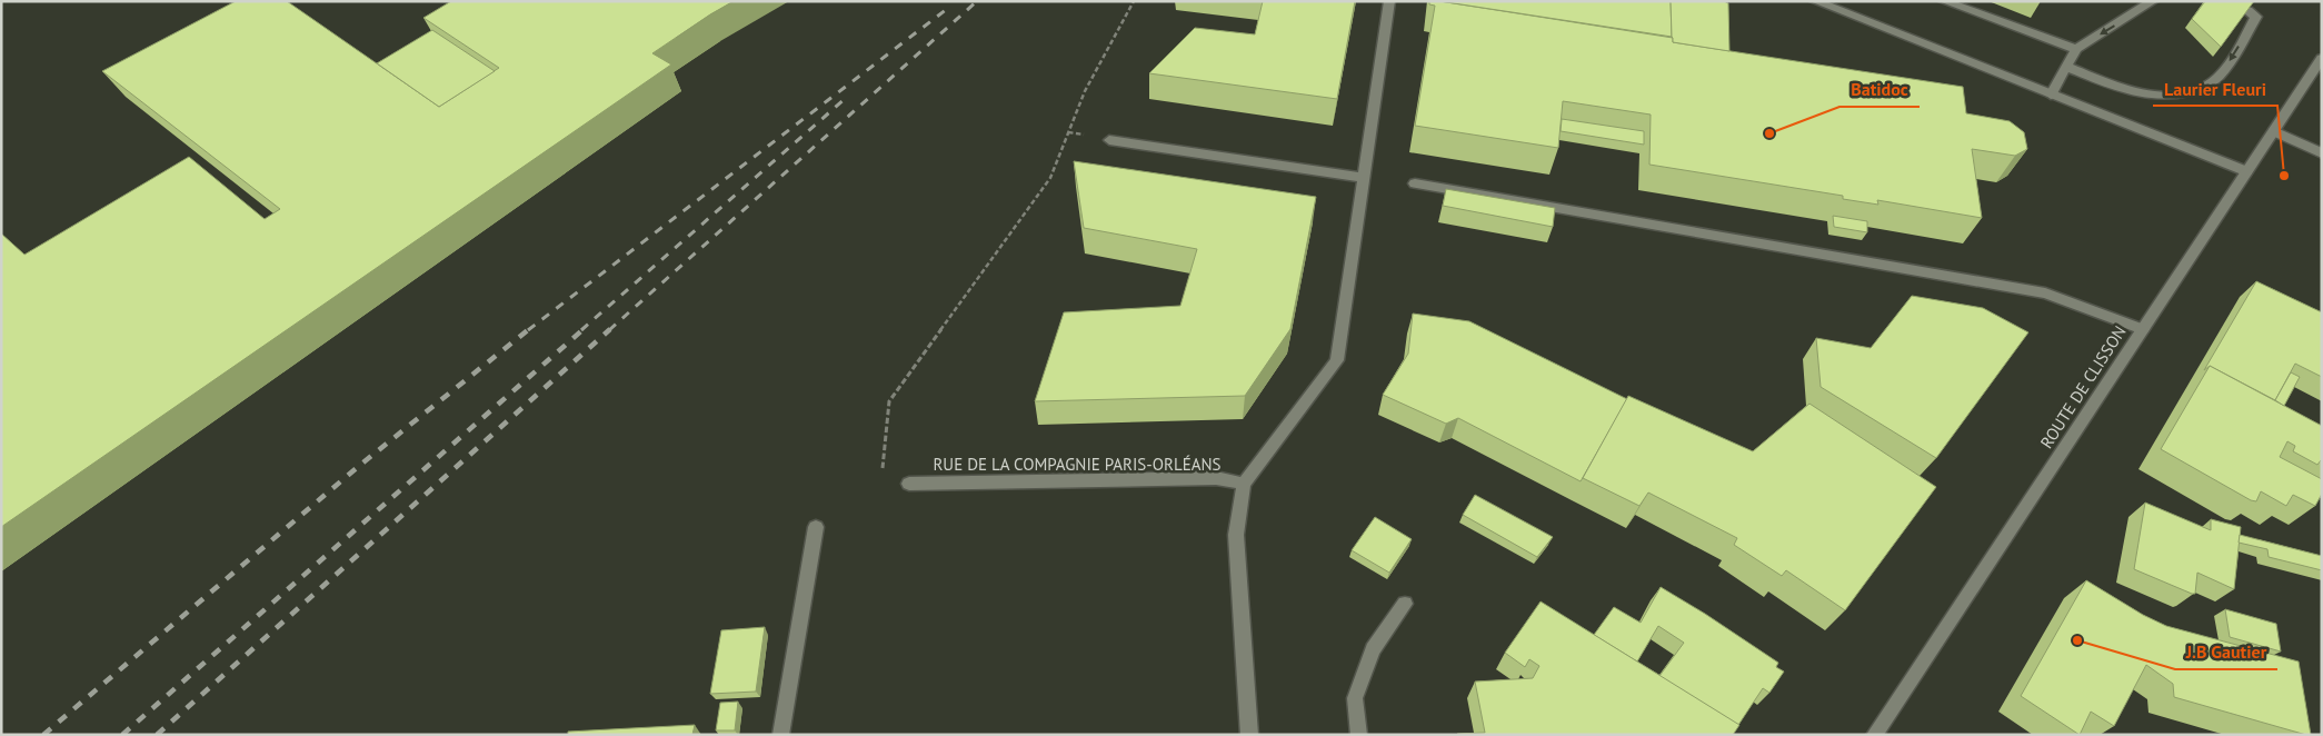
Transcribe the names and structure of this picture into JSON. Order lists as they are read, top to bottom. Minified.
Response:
{"streets":{"street":["ROUTE DE CLISSON","RUE DE LA COMPAGNIE PARIS-ORLÉANS"]},"places":["Batidoc","Laurier Fleuri","J.B Gautier"]}
